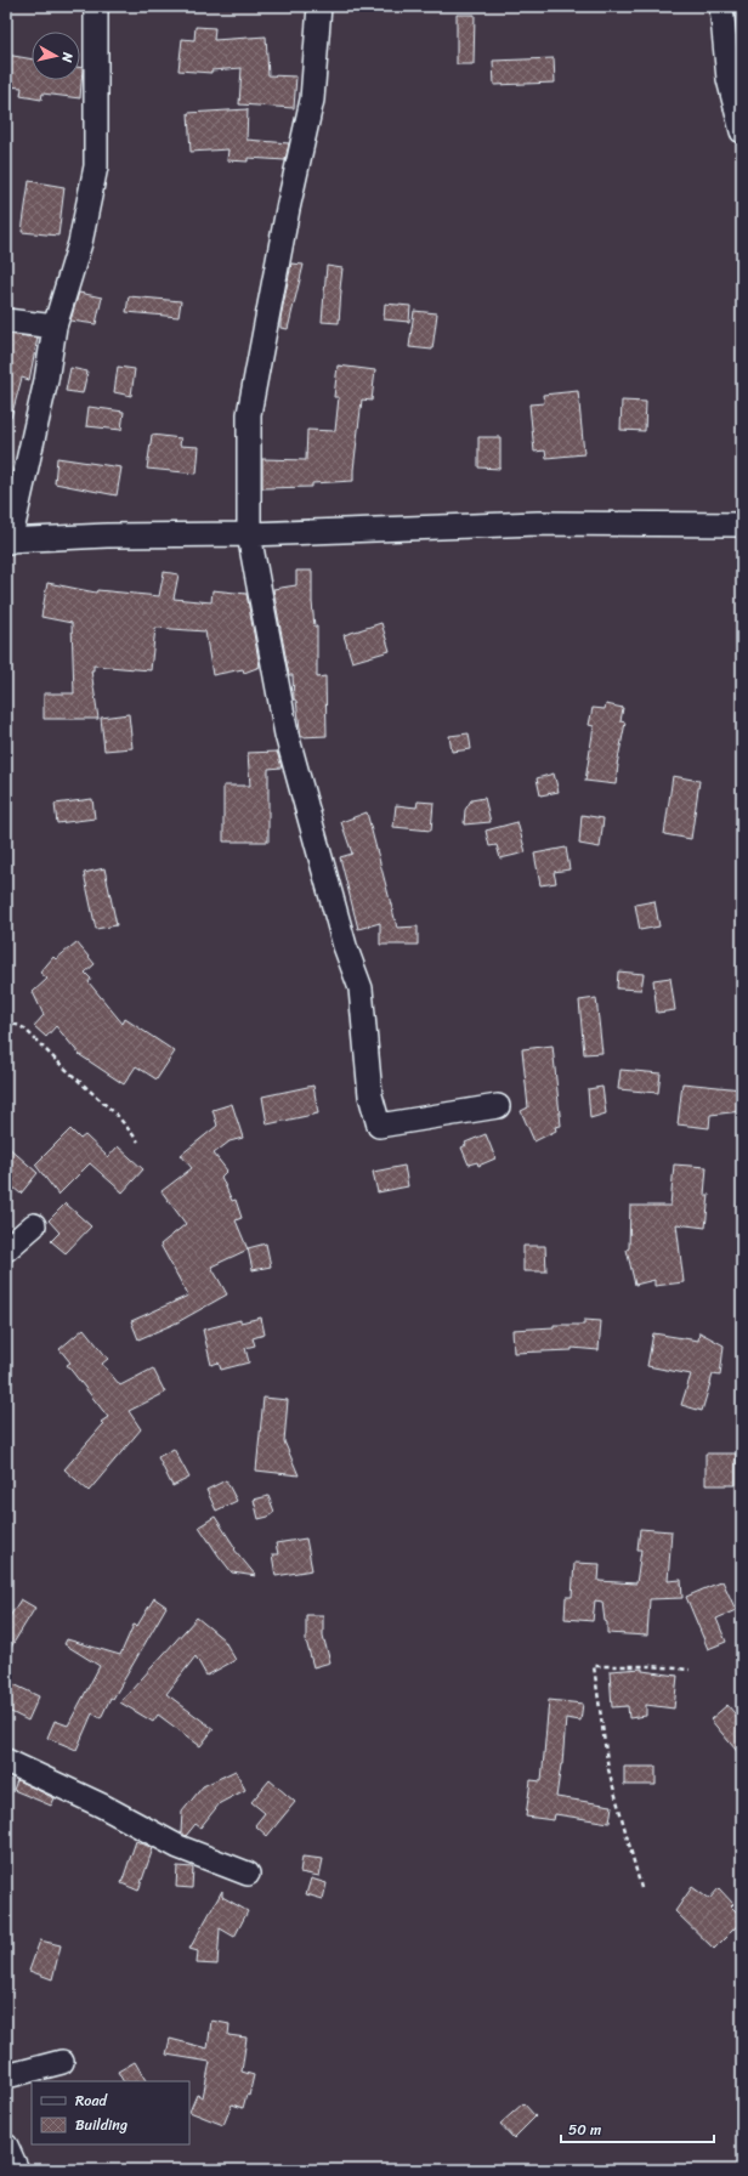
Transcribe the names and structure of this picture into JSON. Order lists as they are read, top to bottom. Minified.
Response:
{"legend":["Road","Building"],"scale_bar":"50 m","north":"right"}
